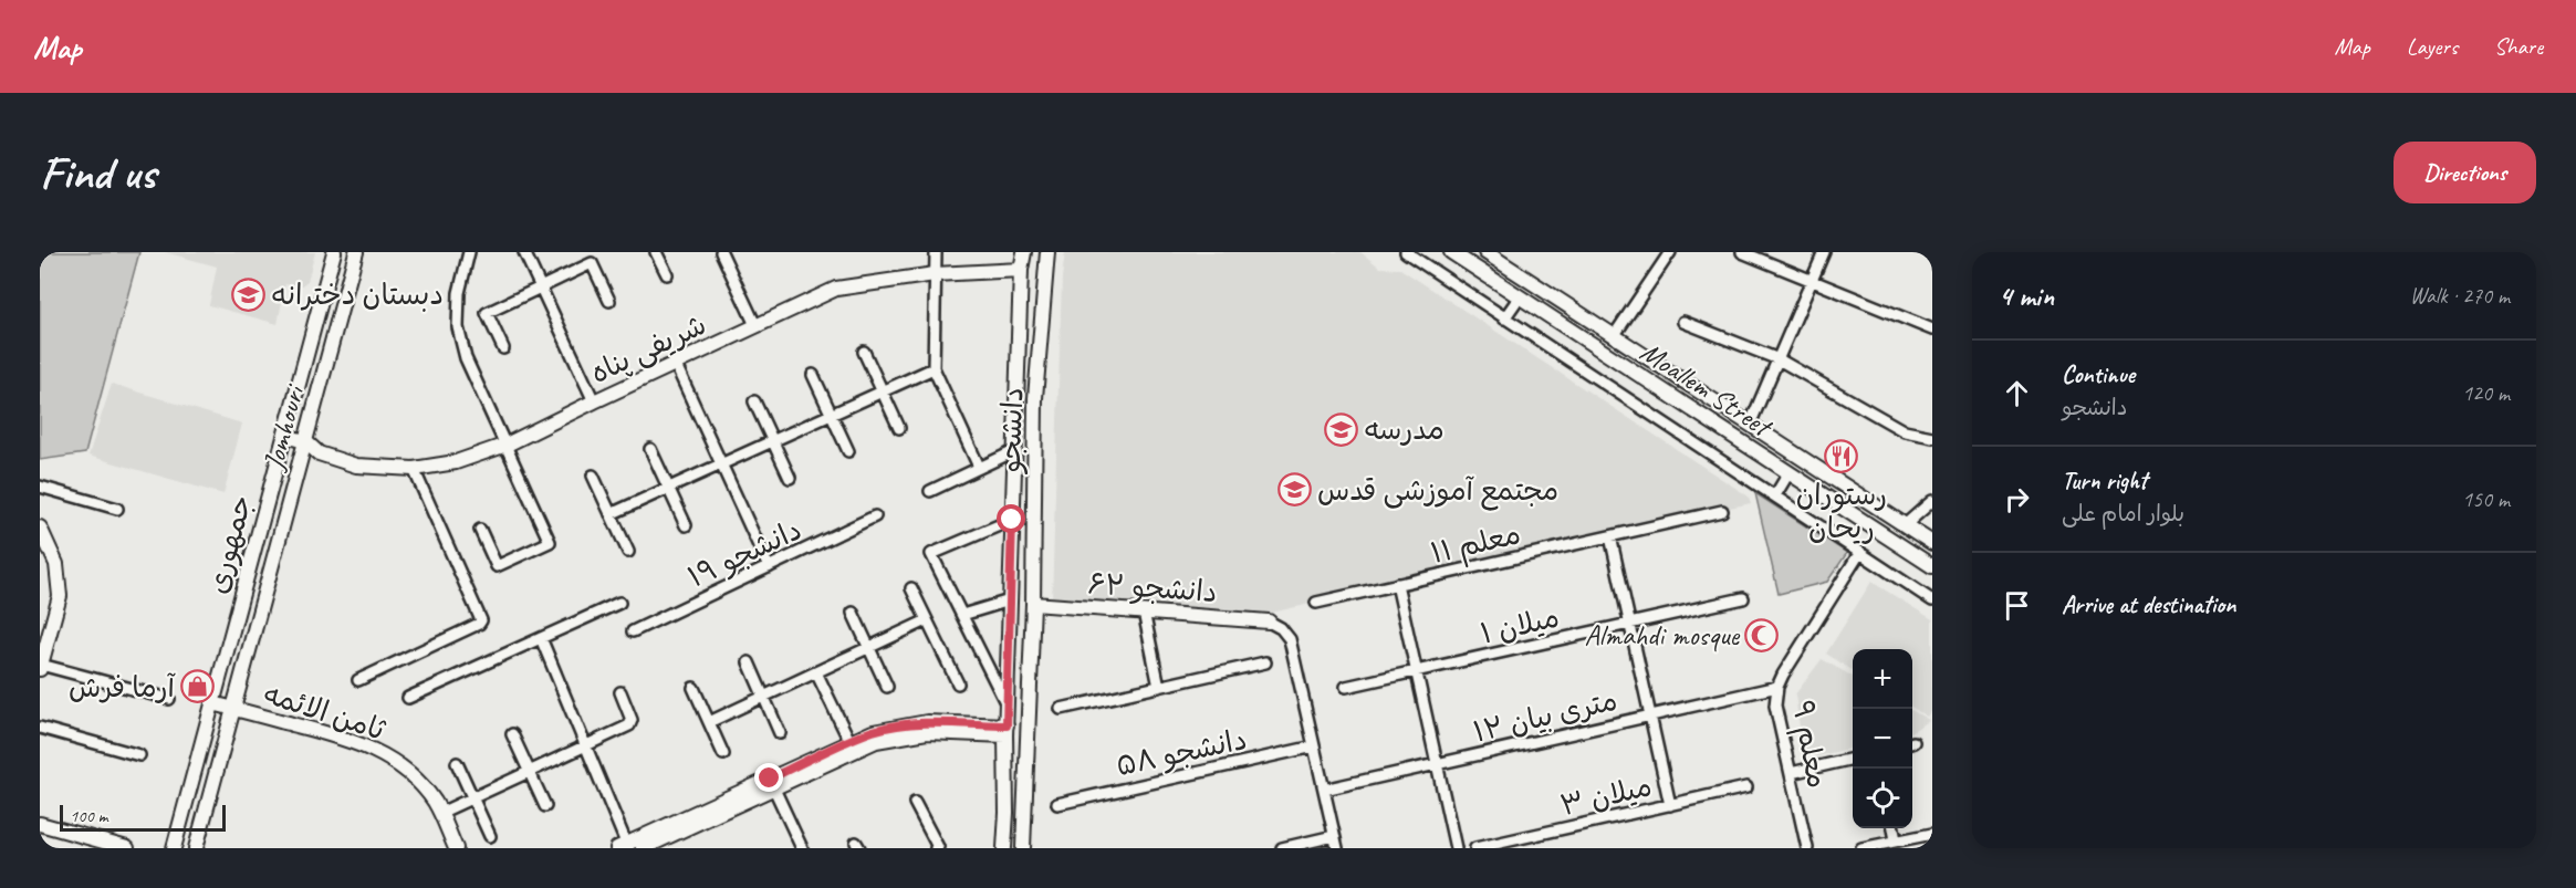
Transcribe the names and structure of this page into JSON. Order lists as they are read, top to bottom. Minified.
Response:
{"streets":{"main road":["شریفی پناه","Moallem Street","Jomhouri","دانشجو","جمهوری","دانشجو ۶۲","ثامن الائمه"],"street":["معلم ۱۱","دانشجو ۱۹","میلان ۱","۱۲ متری بیان","معلم ۹","دانشجو ۵۸","میلان ۳"]},"crossings":[["شریفی پناه","Jomhouri"],["شریفی پناه","دانشجو"],["شریفی پناه","جمهوری"],["Jomhouri","ثامن الائمه"],["دانشجو","دانشجو ۶۲"],["جمهوری","ثامن الائمه"],["۱۲ متری بیان","معلم ۹"]],"places":{"school or university":["دبستان دخترانه","مدرسه","مجتمع آموزشی قدس"],"restaurant":["رستوران ریحان"],"mosque":["Almahdi mosque"],"shop":["آرما فرش"]},"scale_bar":"100 m","page":{"header":"Map","nav":["Map","Layers","Share"],"buttons":"Directions","title":"Find us","heading":["4 min","Walk · 270 m"],"list":[["Continue","دانشجو","120 m"],["Turn right","بلوار امام علی","150 m"],"Arrive at destination"],"map_buttons":["+","−"],"scale":"100 m"}}
